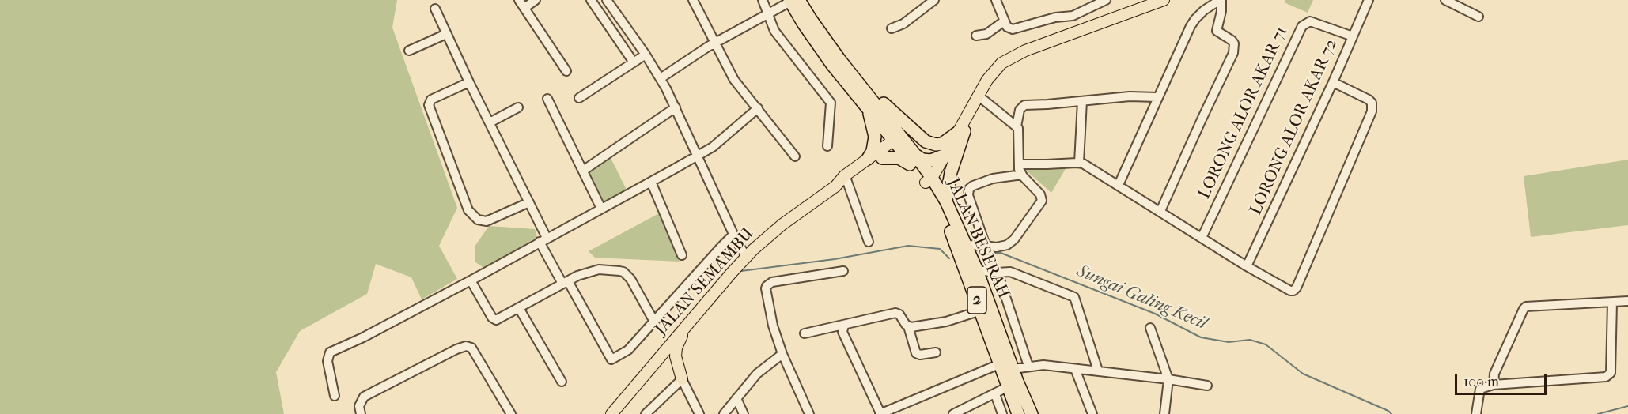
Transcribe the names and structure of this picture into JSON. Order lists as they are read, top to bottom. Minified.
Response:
{"streets":{"highway":["JALAN BESERAH","2"],"main road":["JALAN SEMAMBU"],"street":["LORONG ALOR AKAR 71","LORONG ALOR AKAR 72"]},"crossings":[["LORONG ALOR AKAR 71","LORONG ALOR AKAR 72"],["JALAN BESERAH","JALAN SEMAMBU"]],"water":["Sungai Galing Kecil"],"scale_bar":"100 m"}
